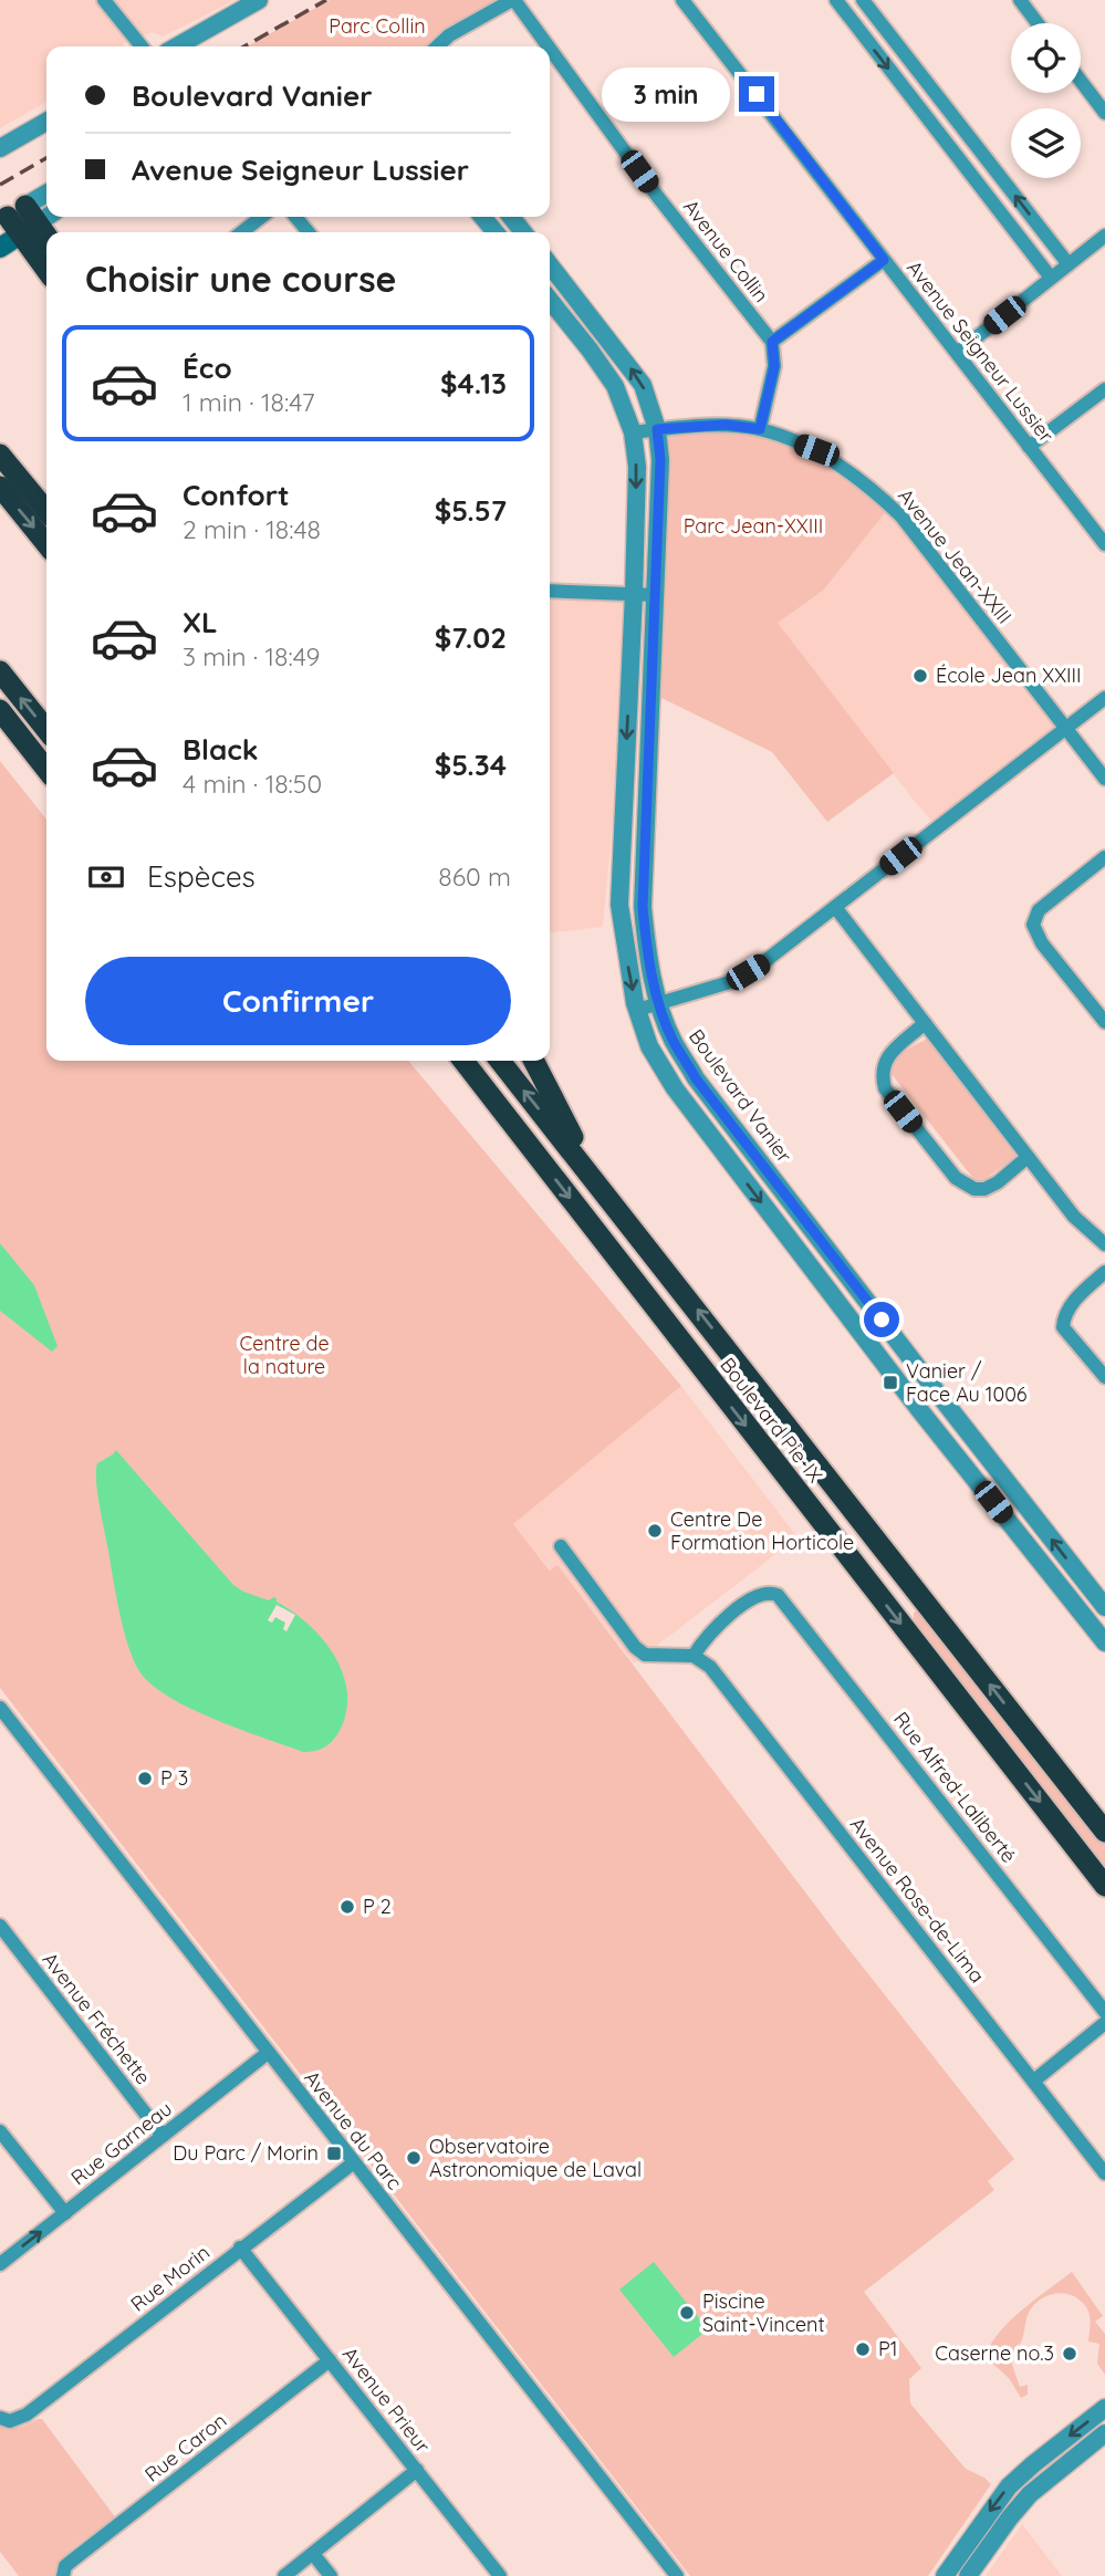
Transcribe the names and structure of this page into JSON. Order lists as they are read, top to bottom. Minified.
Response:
{"streets":{"highway":["Boulevard Pie-IX"],"street":["Avenue Collin","Avenue Seigneur Lussier","Avenue Jean-XXIII","Boulevard Vanier","Rue Alfred-Laliberté","Avenue Rose-de-Lima","Avenue Fréchette","Avenue du Parc","Rue Garneau","Rue Morin","Avenue Prieur","Rue Caron"]},"crossings":[["Avenue Jean-XXIII","Boulevard Vanier"],["Rue Alfred-Laliberté","Avenue Rose-de-Lima"],["Avenue Fréchette","Rue Garneau"],["Avenue du Parc","Rue Garneau"],["Avenue du Parc","Rue Morin"],["Rue Morin","Avenue Prieur"],["Avenue Prieur","Rue Caron"]],"parks":["Parc Collin","Parc Jean-XXIII","Centre de la nature"],"places":{"other":["École Jean XXIII","Centre De Formation Horticole","P 3","P 2","Observatoire Astronomique de Laval","Piscine Saint-Vincent","P1","Caserne no.3"],"transit":["Vanier / Face Au 1006","Du Parc / Morin"]},"page":{"banner":["Boulevard Vanier","Avenue Seigneur Lussier"],"bubble":"3 min","heading":"Choisir une course","list":[{"name":"Éco","note":"1 min · 18:47","value":"$4.13"},{"name":"Confort","note":"2 min · 18:48","value":"$5.57"},{"name":"XL","note":"3 min · 18:49","value":"$7.02"},{"name":"Black","note":"4 min · 18:50","value":"$5.34"}],"pay":["Espèces","860 m"],"buttons":"Confirmer"}}
